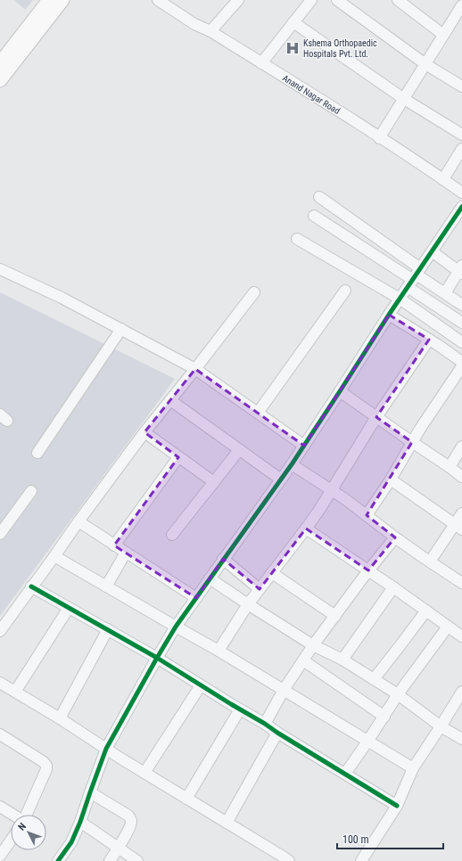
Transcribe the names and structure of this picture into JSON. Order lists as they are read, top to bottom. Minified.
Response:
{"streets":{"street":["Anand Nagar Road"]},"places":{"hospital":["Kshema Orthopaedic Hospitals Pvt. Ltd."]},"scale_bar":"100 m","north":"top left"}
